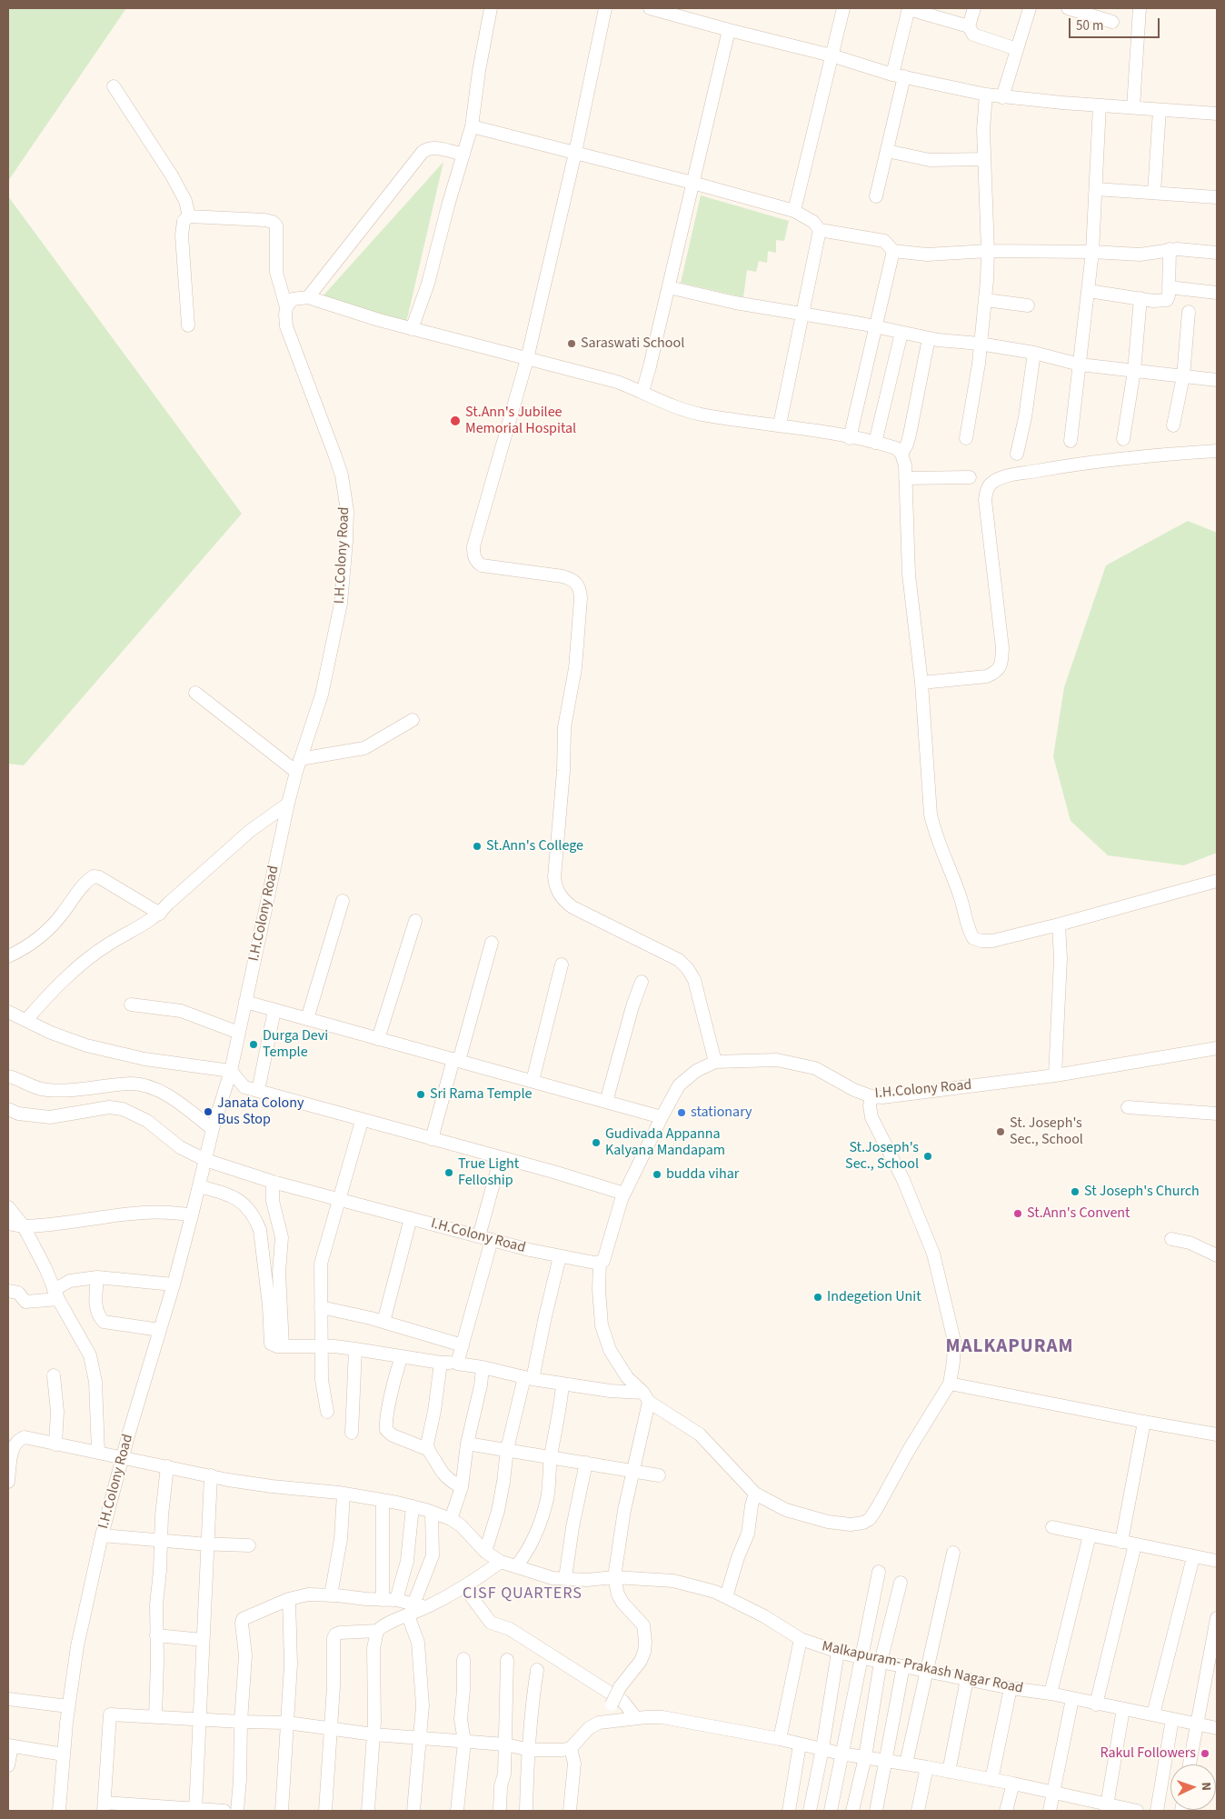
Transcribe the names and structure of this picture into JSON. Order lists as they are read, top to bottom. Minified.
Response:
{"streets":{"street":["I.H.Colony Road","Malkapuram- Prakash Nagar Road"]},"crossings":[["I.H.Colony Road","Malkapuram- Prakash Nagar Road"]],"districts":["MALKAPURAM","CISF QUARTERS"],"places":["Saraswati School","St.Ann's Jubilee Memorial Hospital","St.Ann's College","Durga Devi Temple","Sri Rama Temple","Janata Colony Bus Stop","stationary","St. Joseph's Sec., School","Gudivada Appanna Kalyana Mandapam","St.Joseph's Sec., School","True Light Felloship","budda vihar","St Joseph's Church","St.Ann's Convent","Indegetion Unit","Rakul Followers"],"scale_bar":"50 m","north":"right"}
